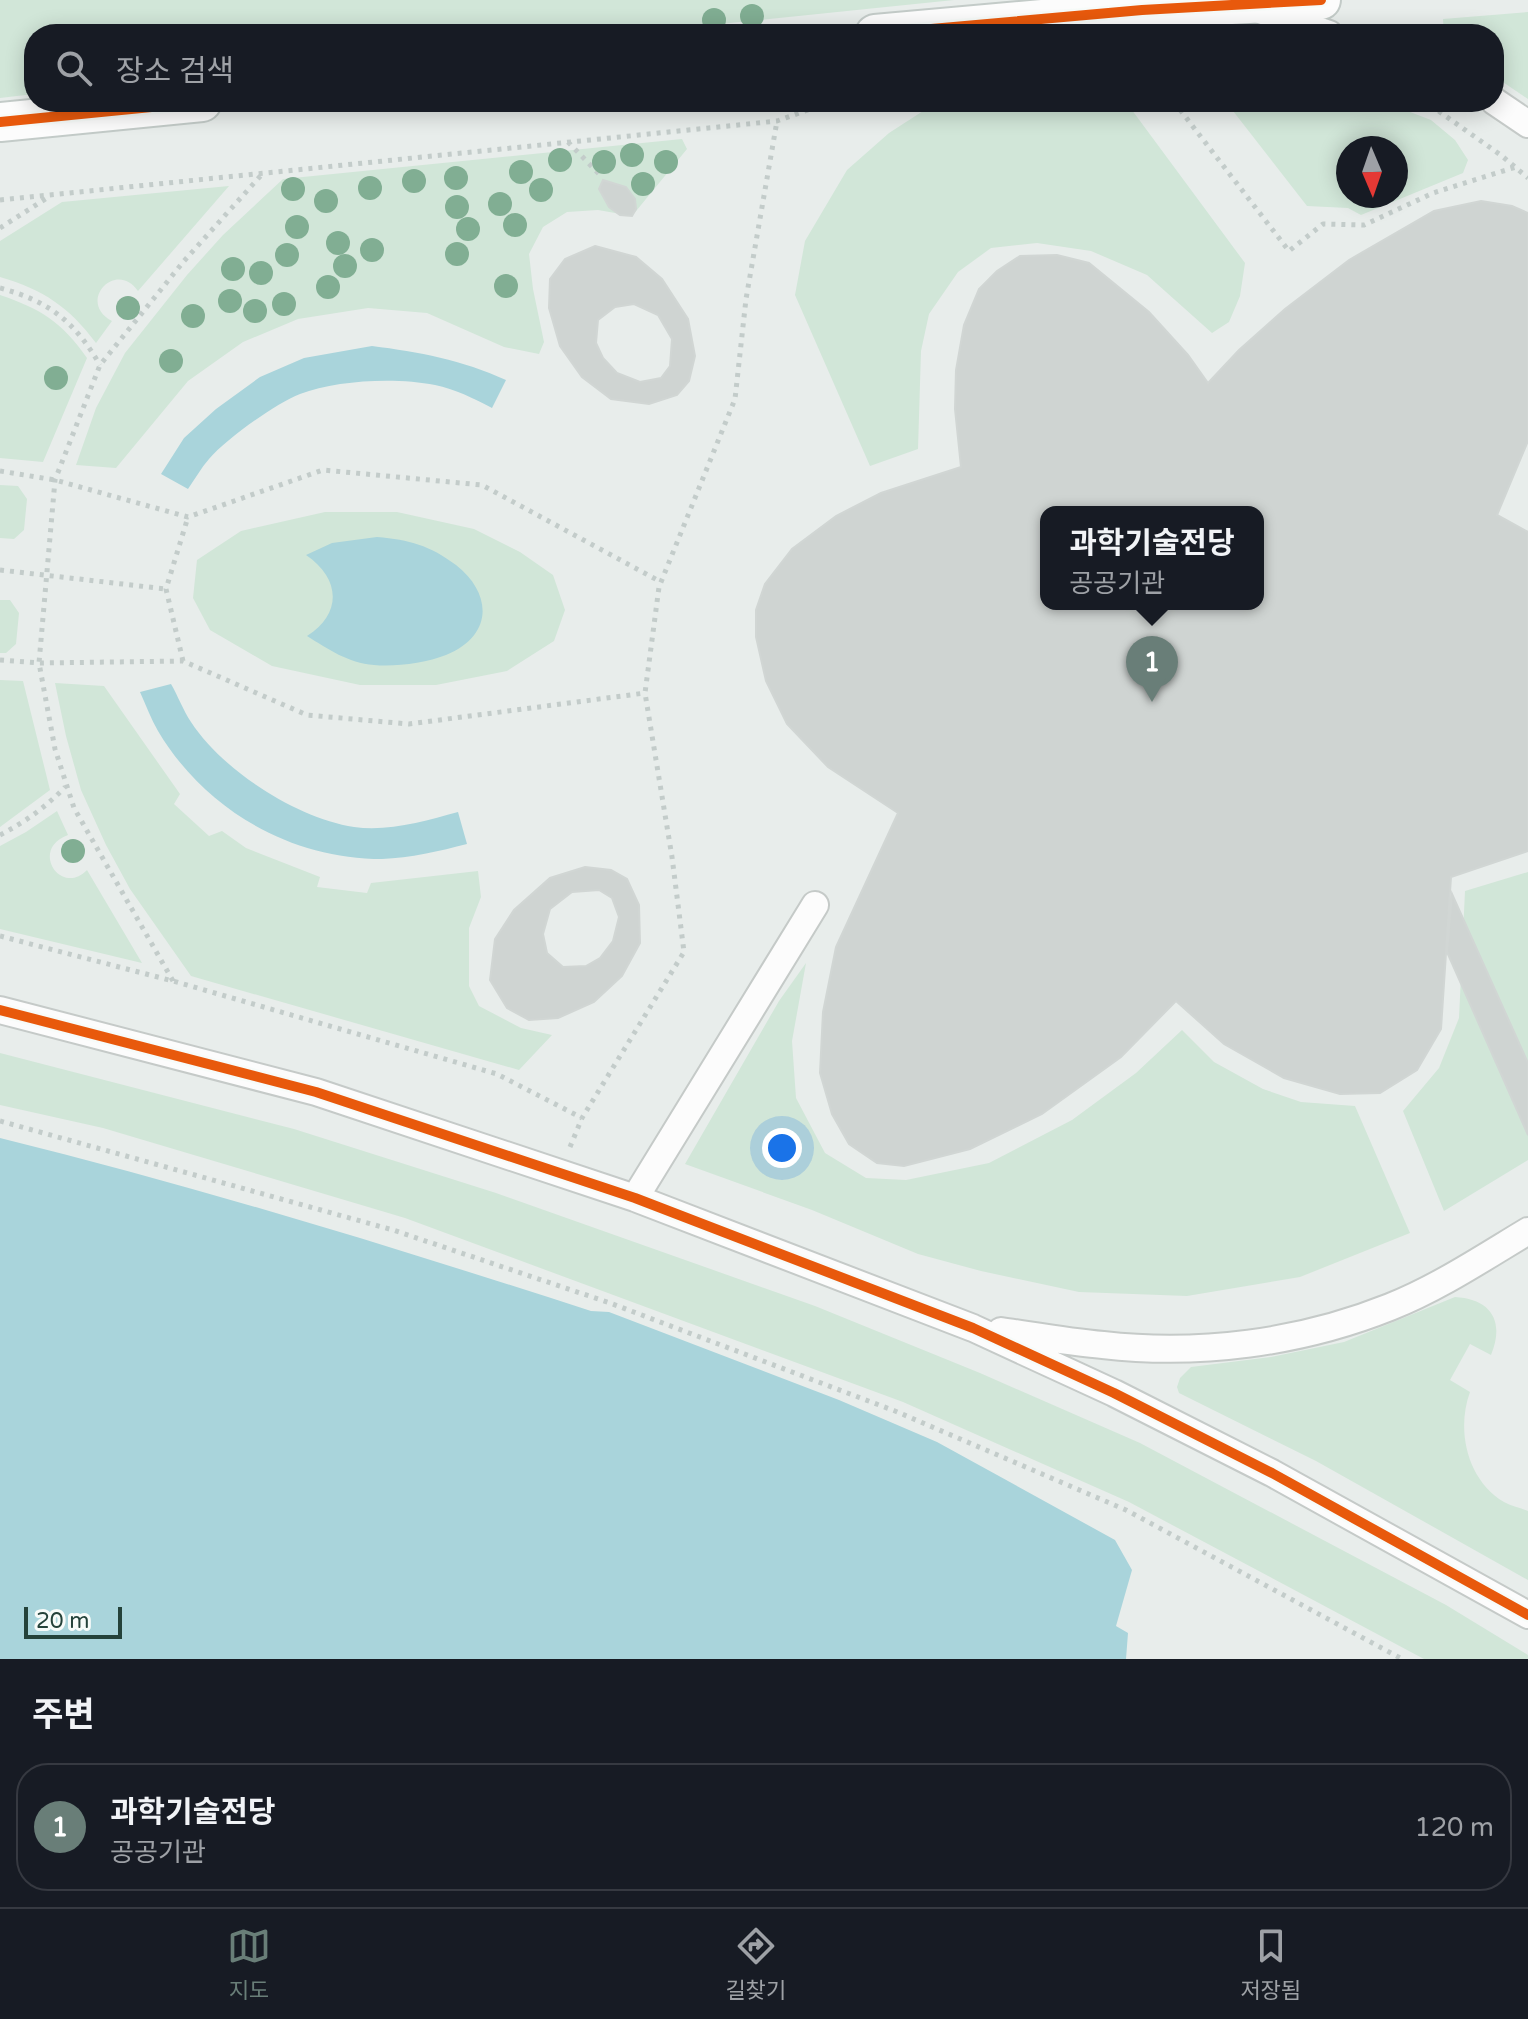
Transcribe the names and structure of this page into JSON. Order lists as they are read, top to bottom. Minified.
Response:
{"scale_bar":"20 m","north":"bottom","page":{"search":"장소 검색","popup":["과학기술전당","공공기관"],"pins":"1","scale":"20 m","heading":"주변","list":[{"mark":"1","name":"과학기술전당","note":"공공기관","value":"120 m"}],"nav":["지도","길찾기","저장됨"]}}
